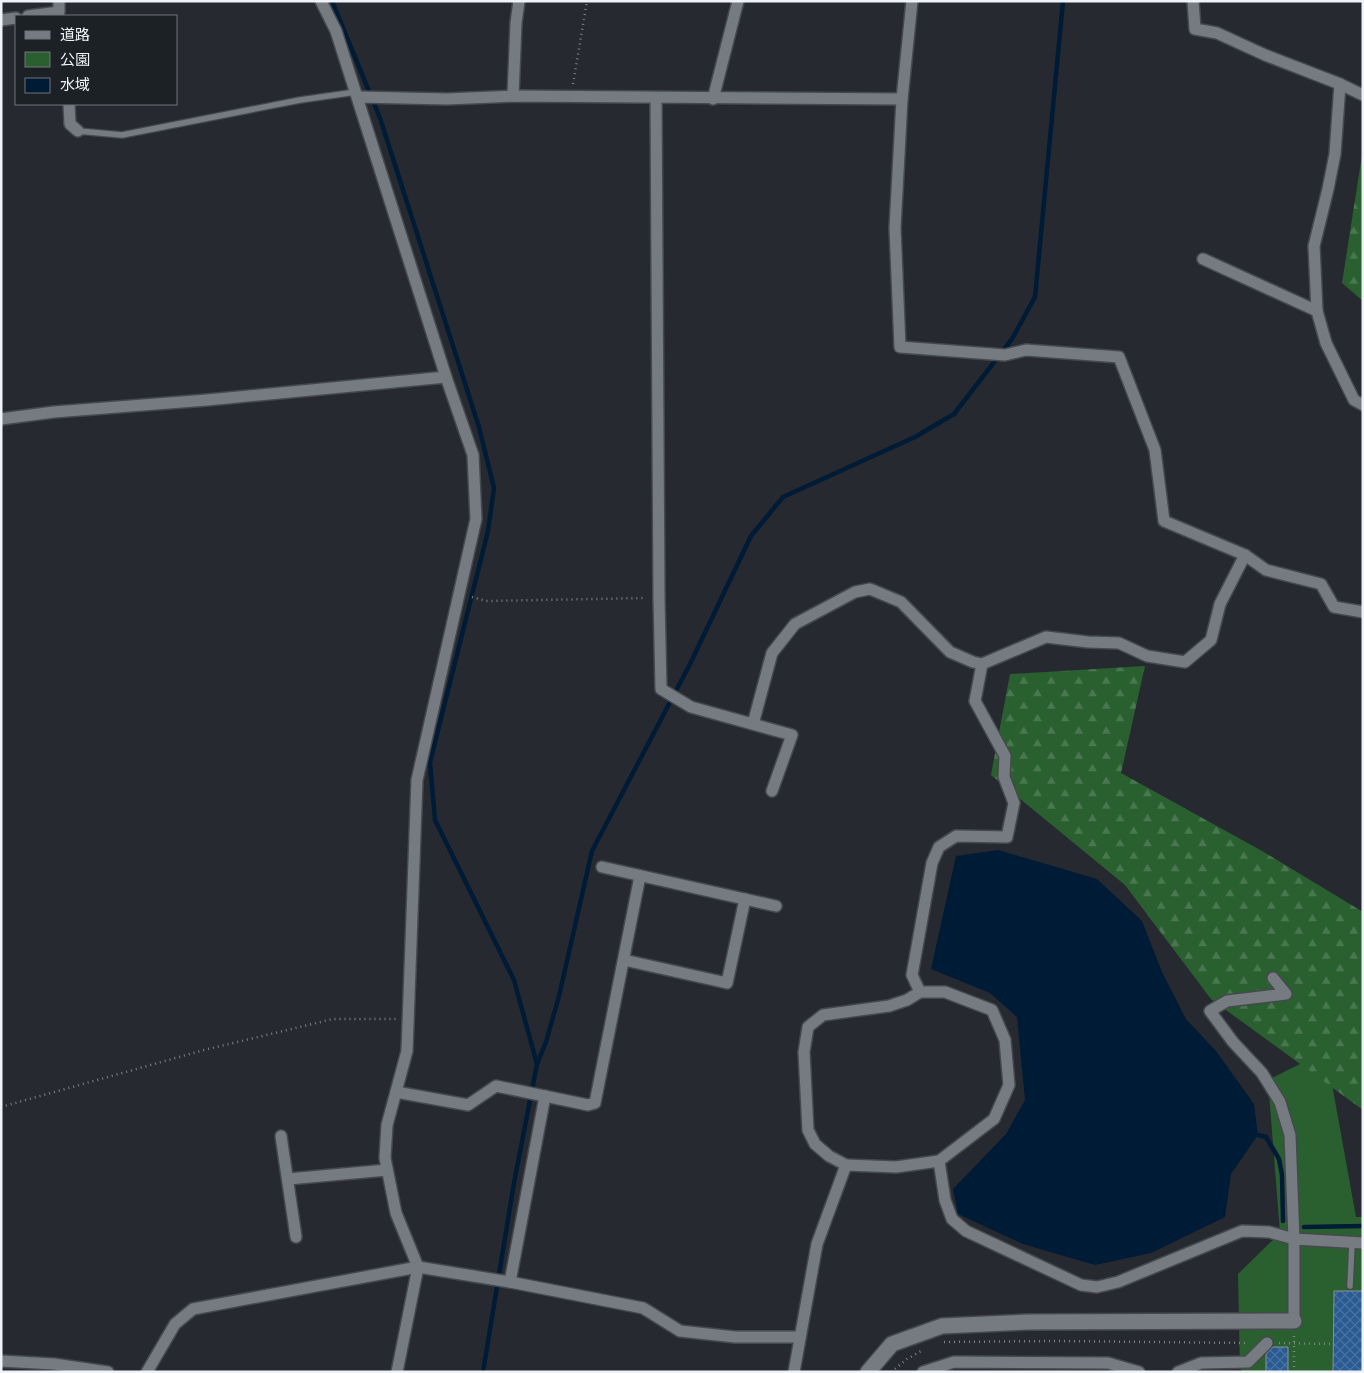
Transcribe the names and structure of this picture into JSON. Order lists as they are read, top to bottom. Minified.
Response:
{"legend":["道路","公園","水域"]}
